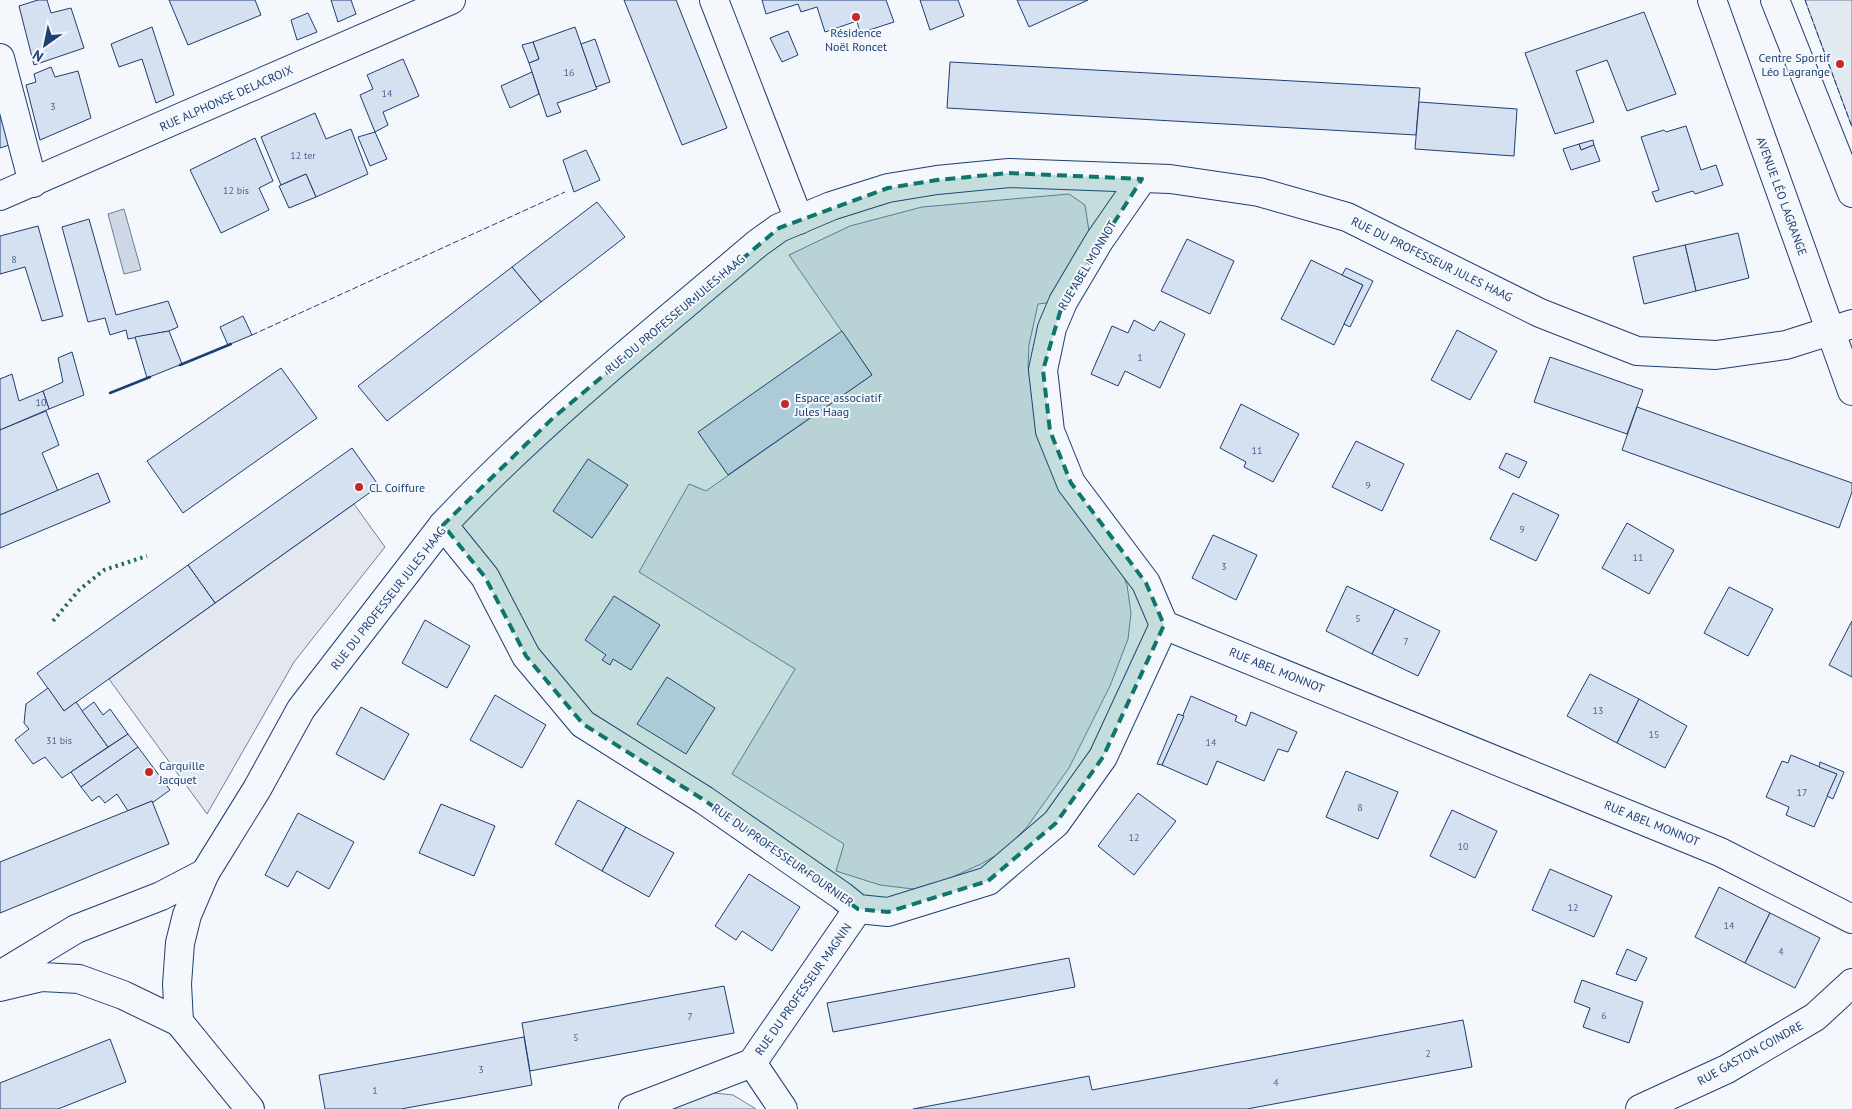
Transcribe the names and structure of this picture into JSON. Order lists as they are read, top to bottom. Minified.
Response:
{"streets":{"street":["RUE ALPHONSE DELACROIX","AVENUE LÉO LAGRANGE","RUE DU PROFESSEUR JULES HAAG","RUE ABEL MONNOT","RUE DU PROFESSEUR FOURNIER","RUE DU PROFESSEUR MAGNIN","RUE GASTON COINDRE"]},"crossings":[["AVENUE LÉO LAGRANGE","RUE DU PROFESSEUR JULES HAAG"],["RUE DU PROFESSEUR JULES HAAG","RUE ABEL MONNOT"],["RUE DU PROFESSEUR JULES HAAG","RUE DU PROFESSEUR FOURNIER"],["RUE ABEL MONNOT","RUE DU PROFESSEUR FOURNIER"],["RUE DU PROFESSEUR FOURNIER","RUE DU PROFESSEUR MAGNIN"]],"places":["Résidence Noël Roncet","Centre Sportif Léo Lagrange","Espace associatif Jules Haag","CL Coiffure","Carquille Jacquet"],"house_numbers":["16","14","3","12 ter","12 bis","8","1","10","11","9","9","11","3","5","7","13","15","31 bis","14","17","8","12","10","12","14","4","6","7","5","2","3","4","1"],"north":"bottom left"}
